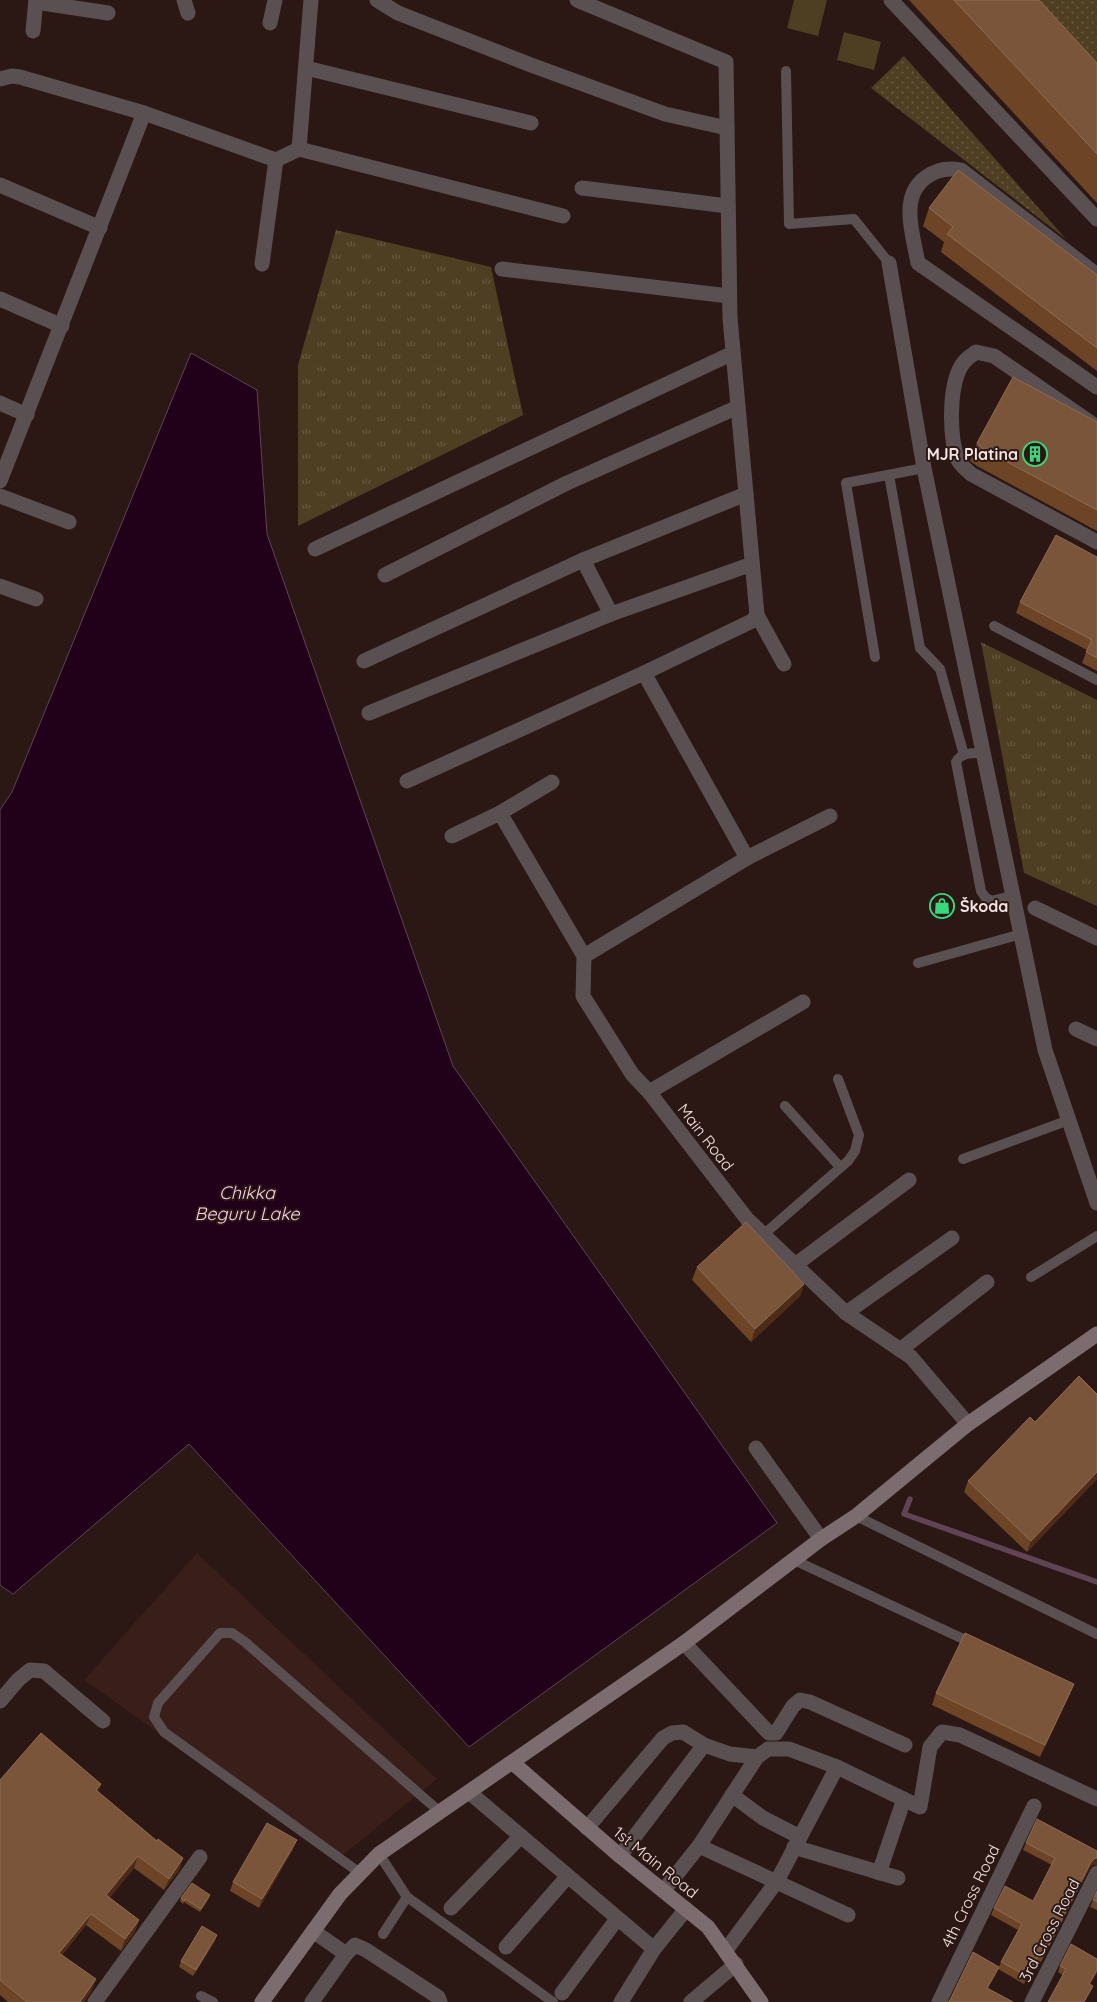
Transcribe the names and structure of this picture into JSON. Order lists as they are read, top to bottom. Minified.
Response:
{"streets":{"street":["Main Road","1st Main Road","4th Cross Road","3rd Cross Road"]},"water":["Chikka Beguru Lake"],"places":{"building":["MJR Platina"],"shop":["Škoda"]}}
